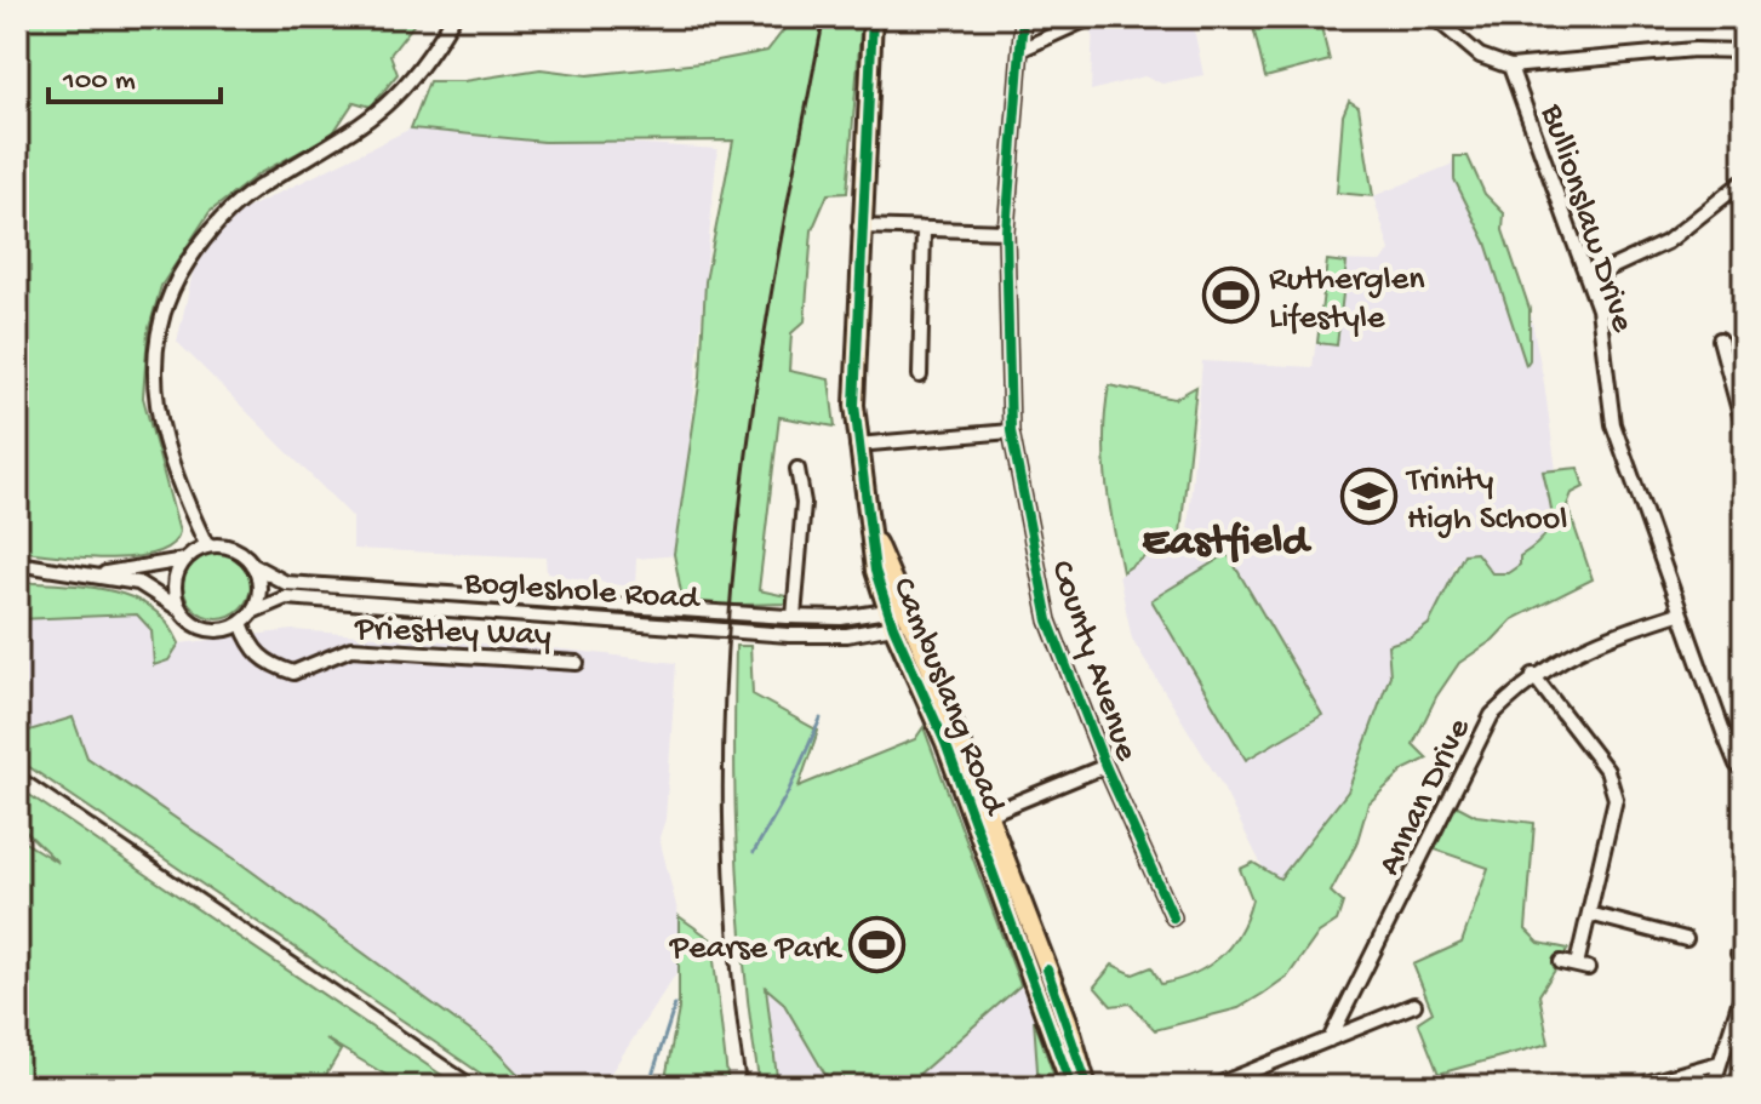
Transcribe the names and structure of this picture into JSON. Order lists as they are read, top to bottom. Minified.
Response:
{"streets":{"main road":["Cambuslang Road"],"street":["Bullionslaw Drive","Bogleshole Road","Priestley Way","County Avenue","Annan Drive"]},"crossings":[["Bullionslaw Drive","Annan Drive"],["Bogleshole Road","Priestley Way"],["Bogleshole Road","Cambuslang Road"]],"districts":["Eastfield"],"places":{"sports":["Rutherglen Lifestyle","Pearse Park"],"school or university":["Trinity High School"]},"scale_bar":"100 m"}
